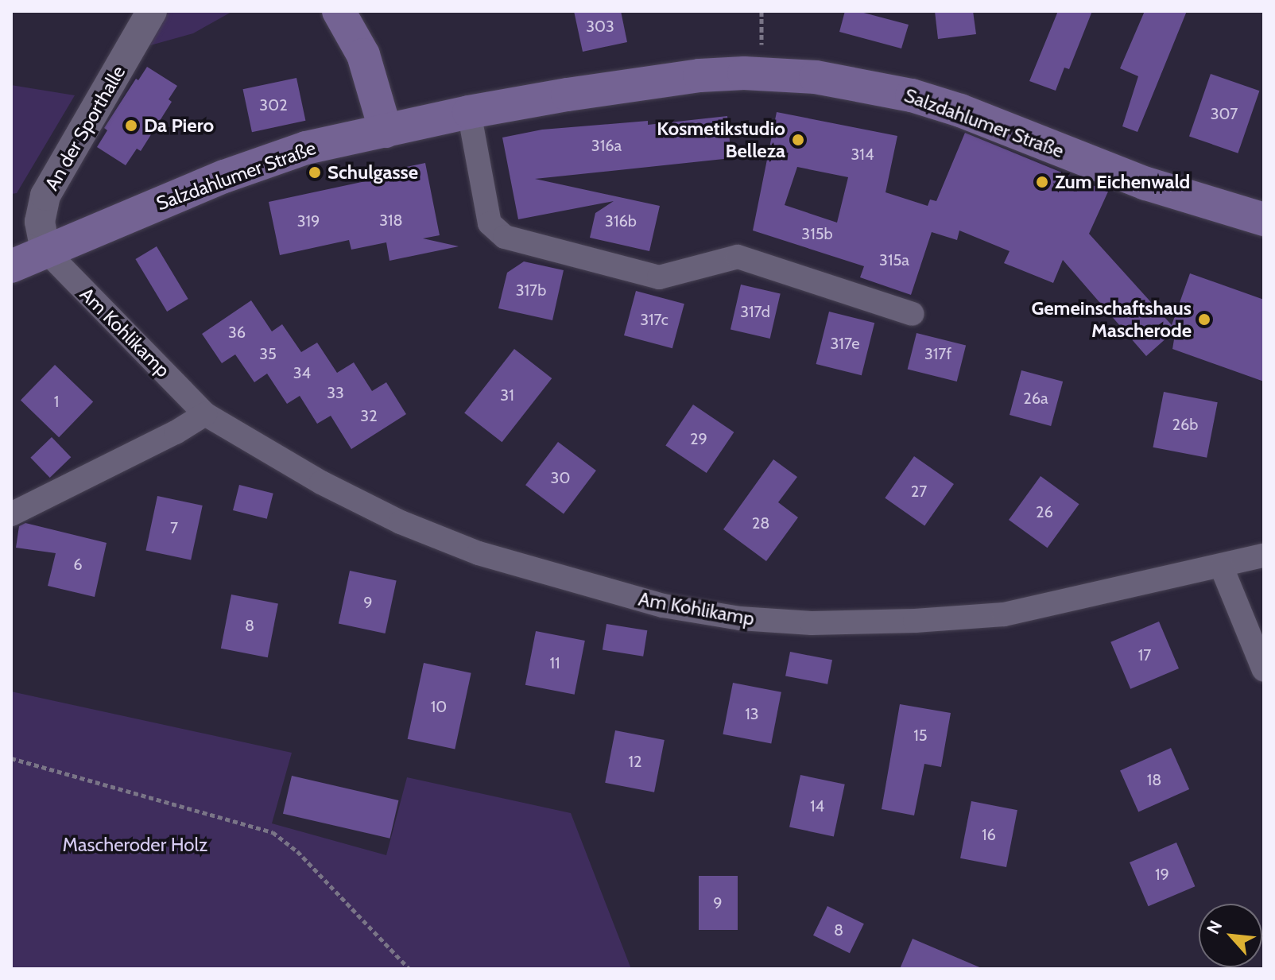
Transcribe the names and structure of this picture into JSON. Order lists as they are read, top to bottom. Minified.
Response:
{"streets":{"main road":["Salzdahlumer Straße"],"street":["An der Sporthalle","Am Kohlikamp"]},"crossings":[["Salzdahlumer Straße","An der Sporthalle"],["Salzdahlumer Straße","Am Kohlikamp"],["An der Sporthalle","Am Kohlikamp"]],"parks":["Mascheroder Holz"],"places":["Da Piero","Kosmetikstudio Belleza","Schulgasse","Zum Eichenwald","Gemeinschaftshaus Mascherode"],"house_numbers":["303","302","307","316a","314","318","319","316b","315b","315a","317b","317d","317c","36","317e","35","317f","34","33","31","26a","1","32","26b","29","30","27","26","28","7","6","9","8","17","11","10","13","15","12","18","14","16","19","9","8"],"north":"top left"}
